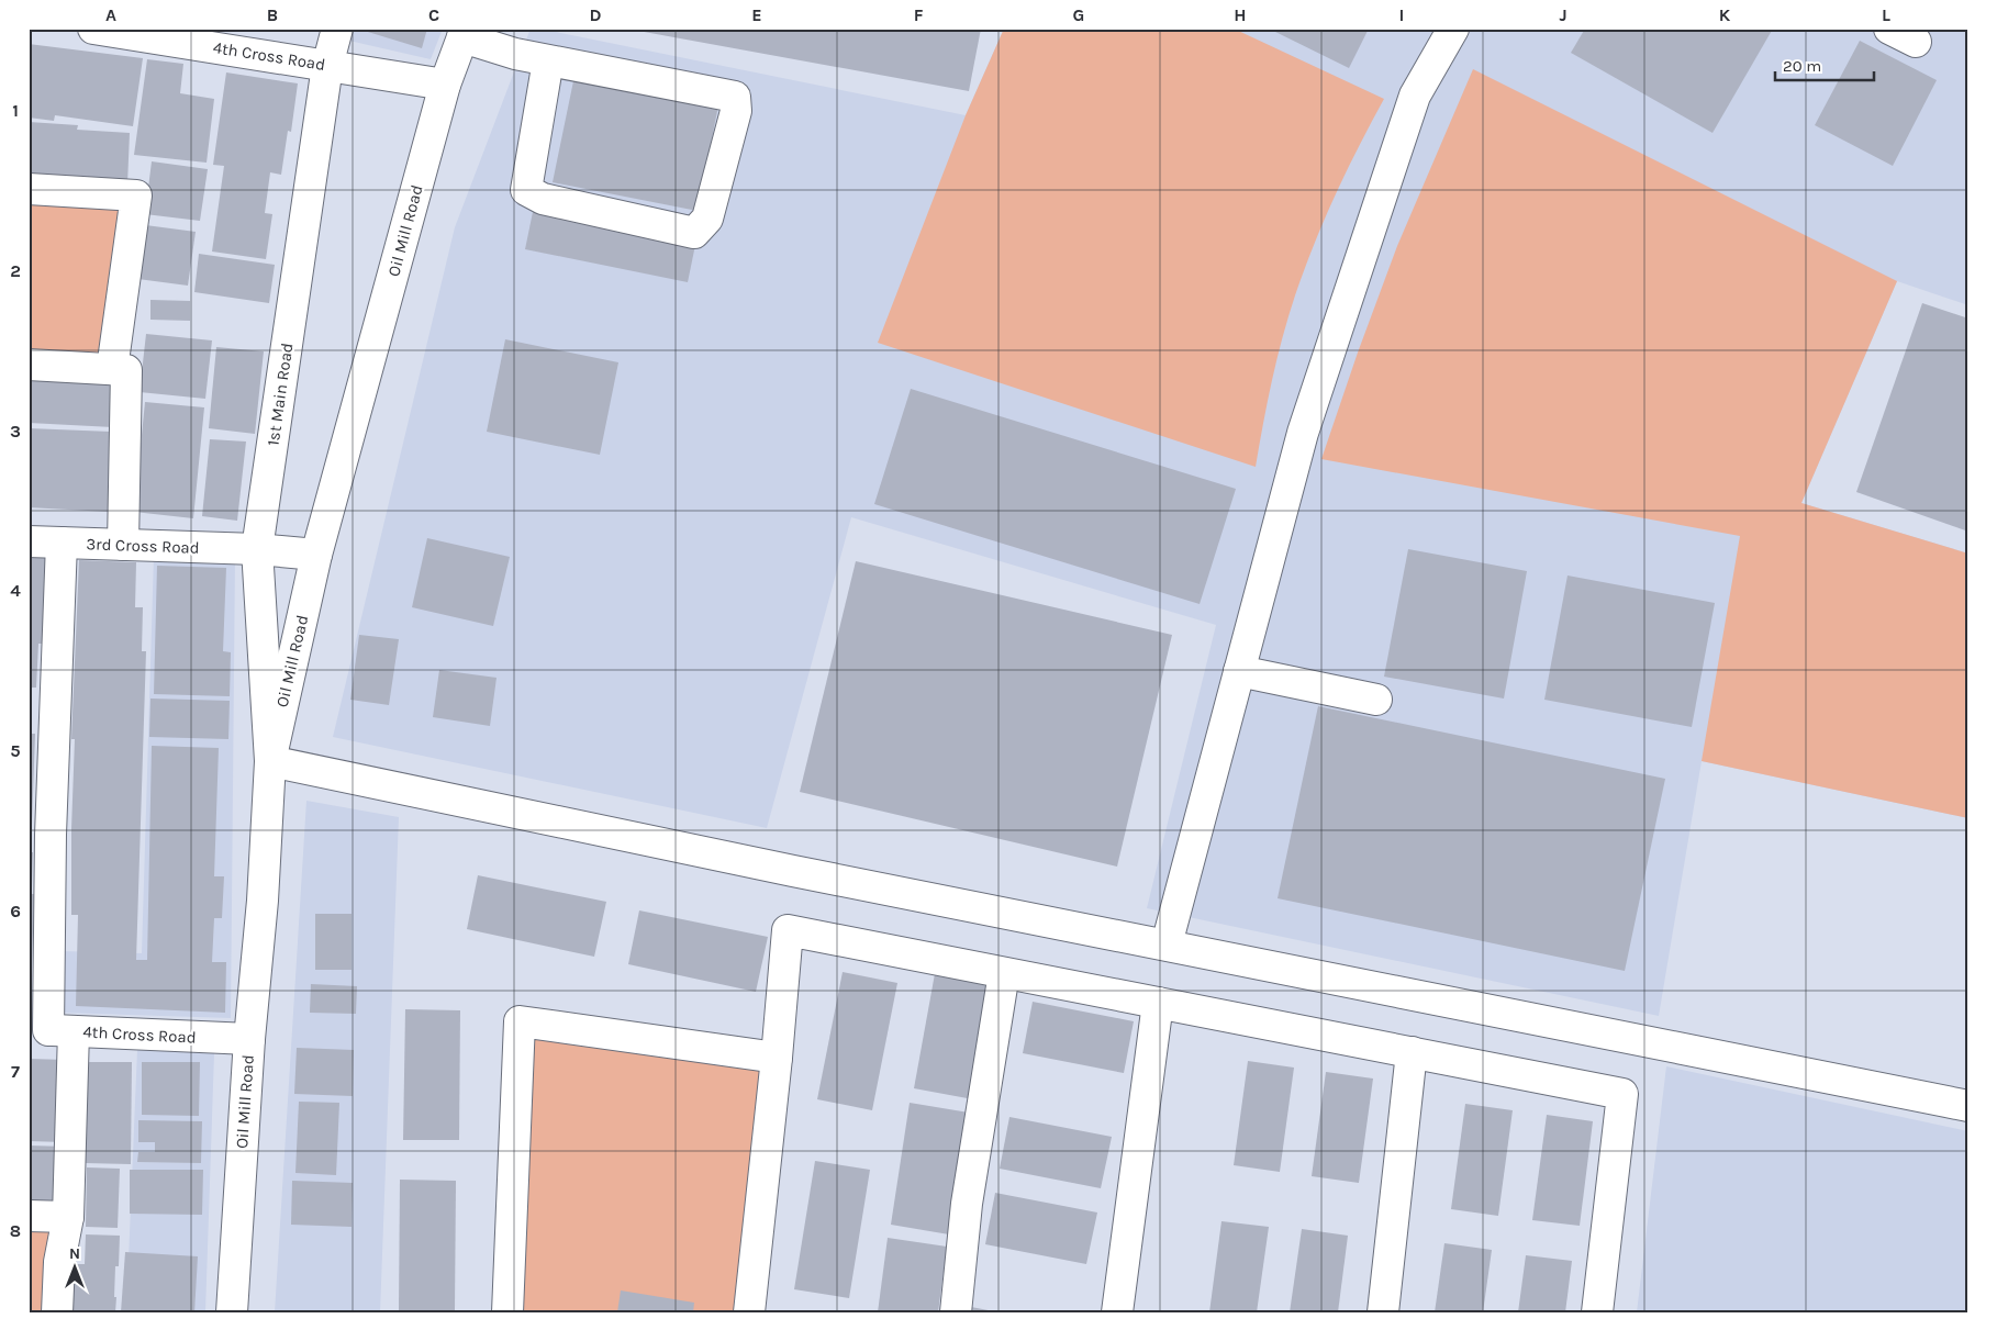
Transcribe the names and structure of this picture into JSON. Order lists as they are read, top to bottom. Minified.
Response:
{"streets":{"street":["4th Cross Road","Oil Mill Road","1st Main Road","3rd Cross Road"]},"crossings":[["4th Cross Road","Oil Mill Road"],["4th Cross Road","1st Main Road"],["Oil Mill Road","1st Main Road"],["Oil Mill Road","3rd Cross Road"],["1st Main Road","3rd Cross Road"]],"scale_bar":"20 m","north":"top","grid":{"columns":["A","B","C","D","E","F","G","H","I","J","K","L"],"rows":["1","2","3","4","5","6","7","8"]}}
